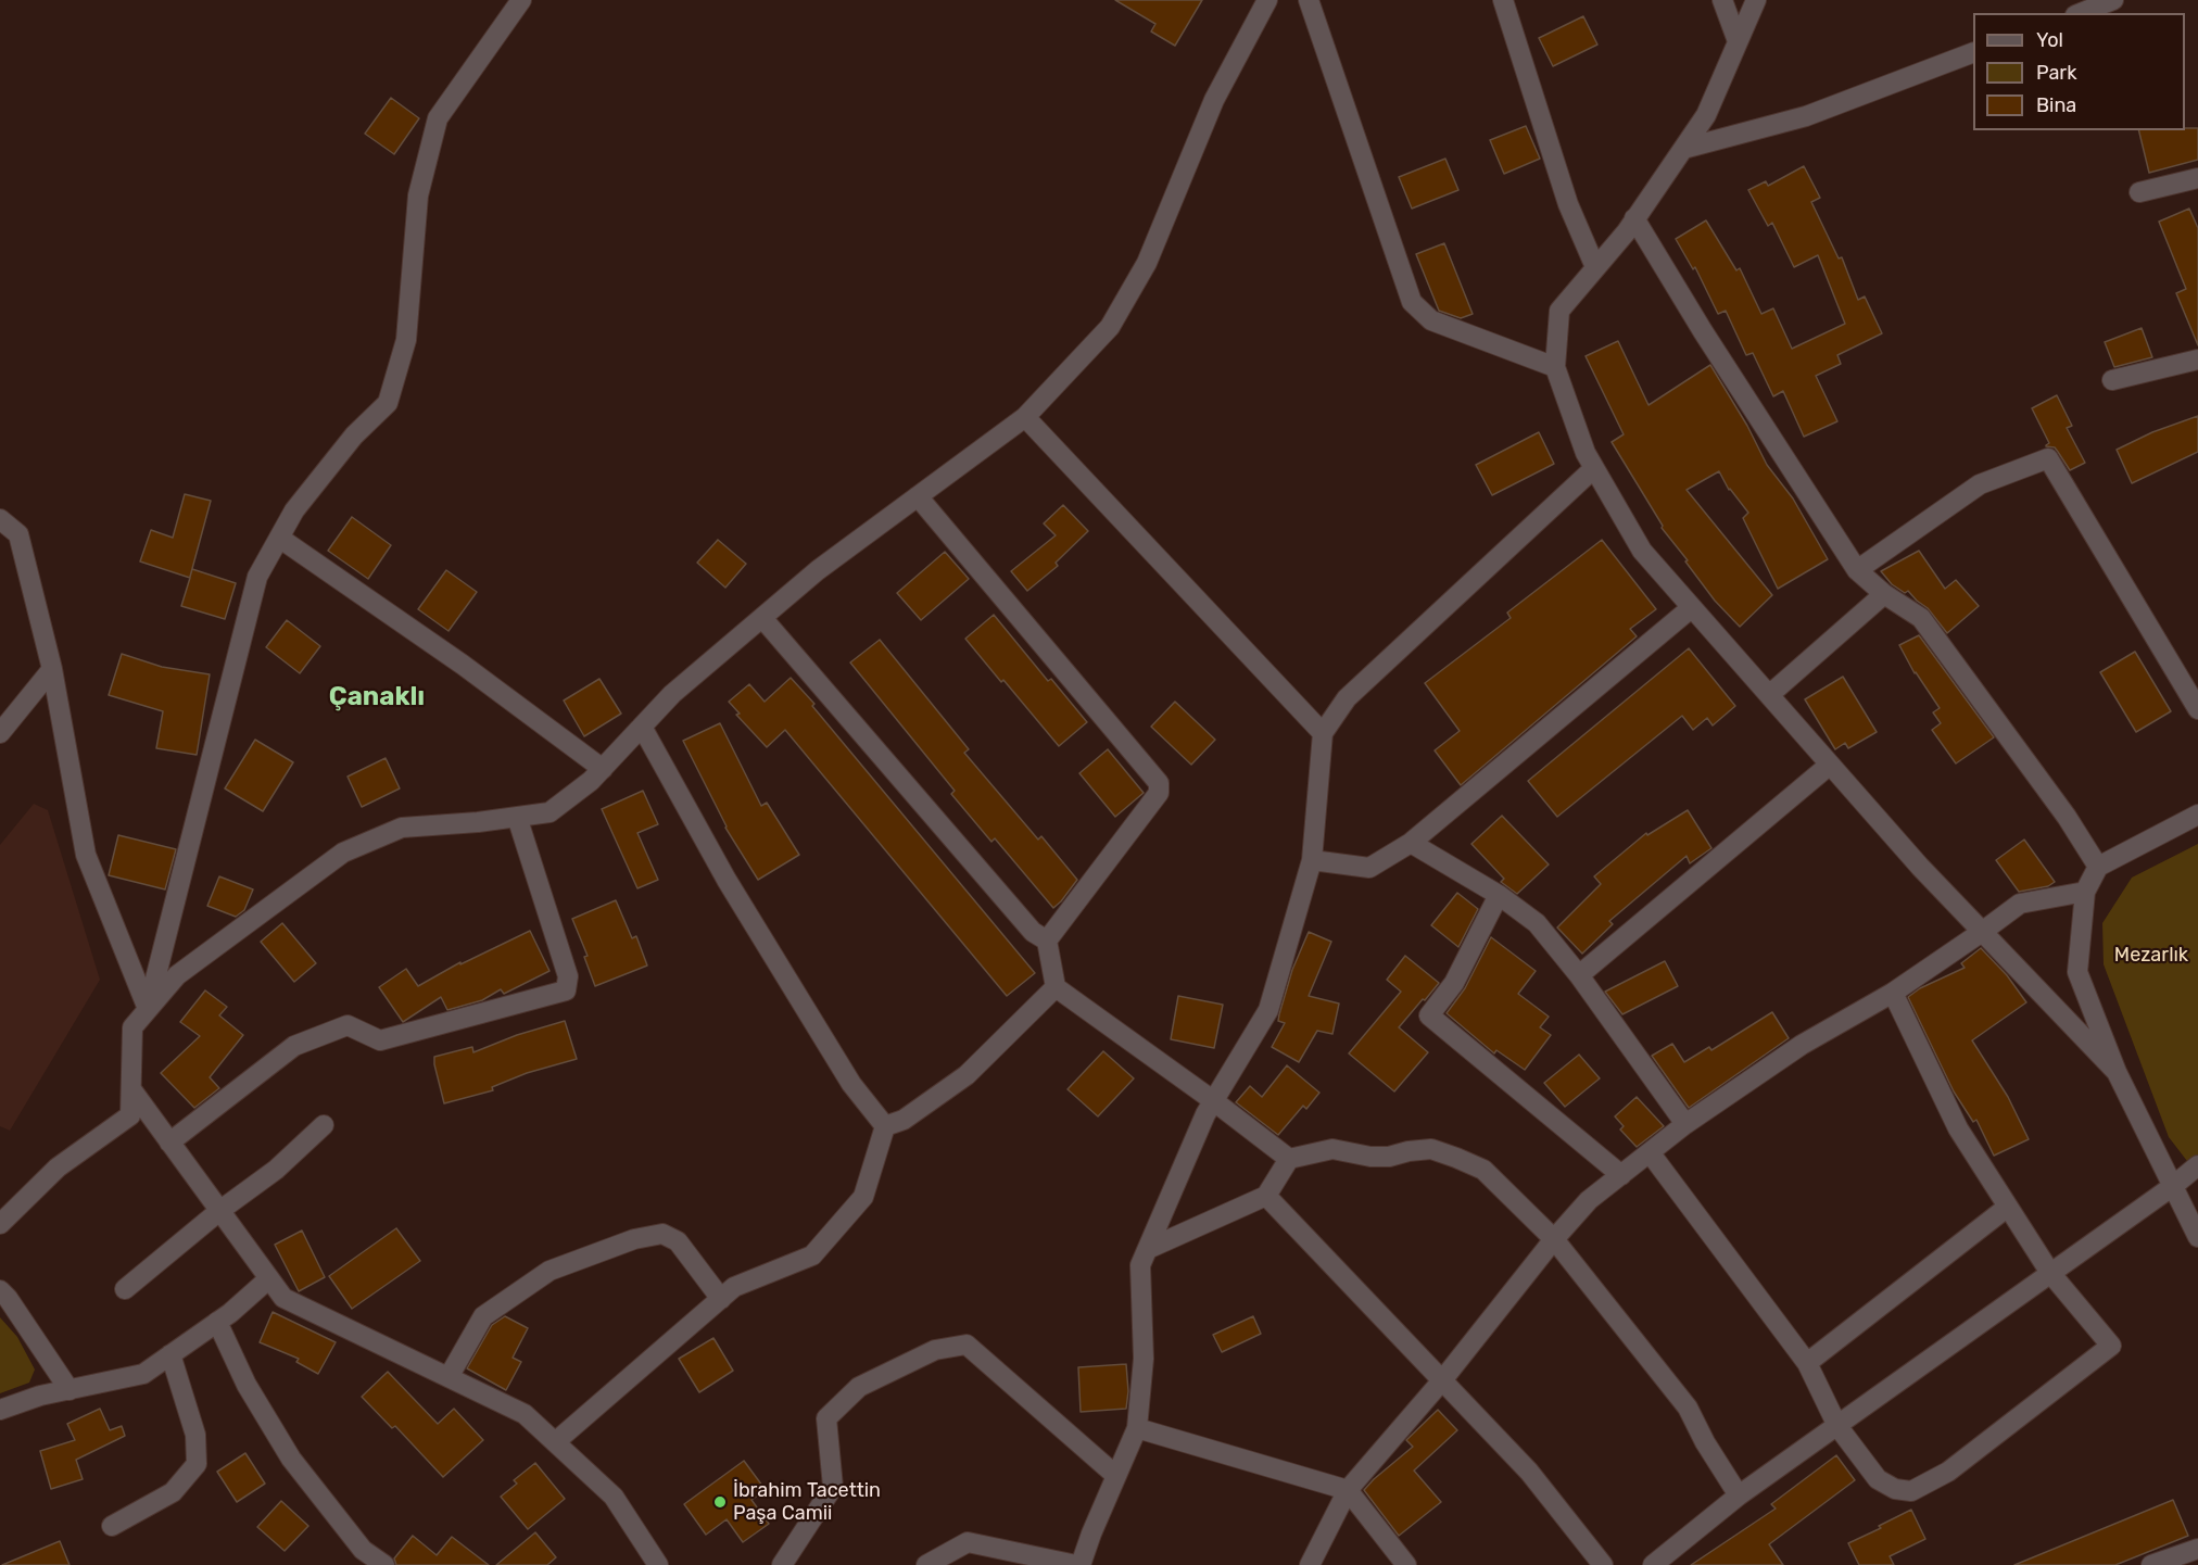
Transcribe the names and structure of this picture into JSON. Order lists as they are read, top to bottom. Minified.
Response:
{"districts":["Çanaklı"],"parks":["Mezarlık"],"places":["İbrahim Tacettin Paşa Camii"],"legend":["Yol","Park","Bina"]}
